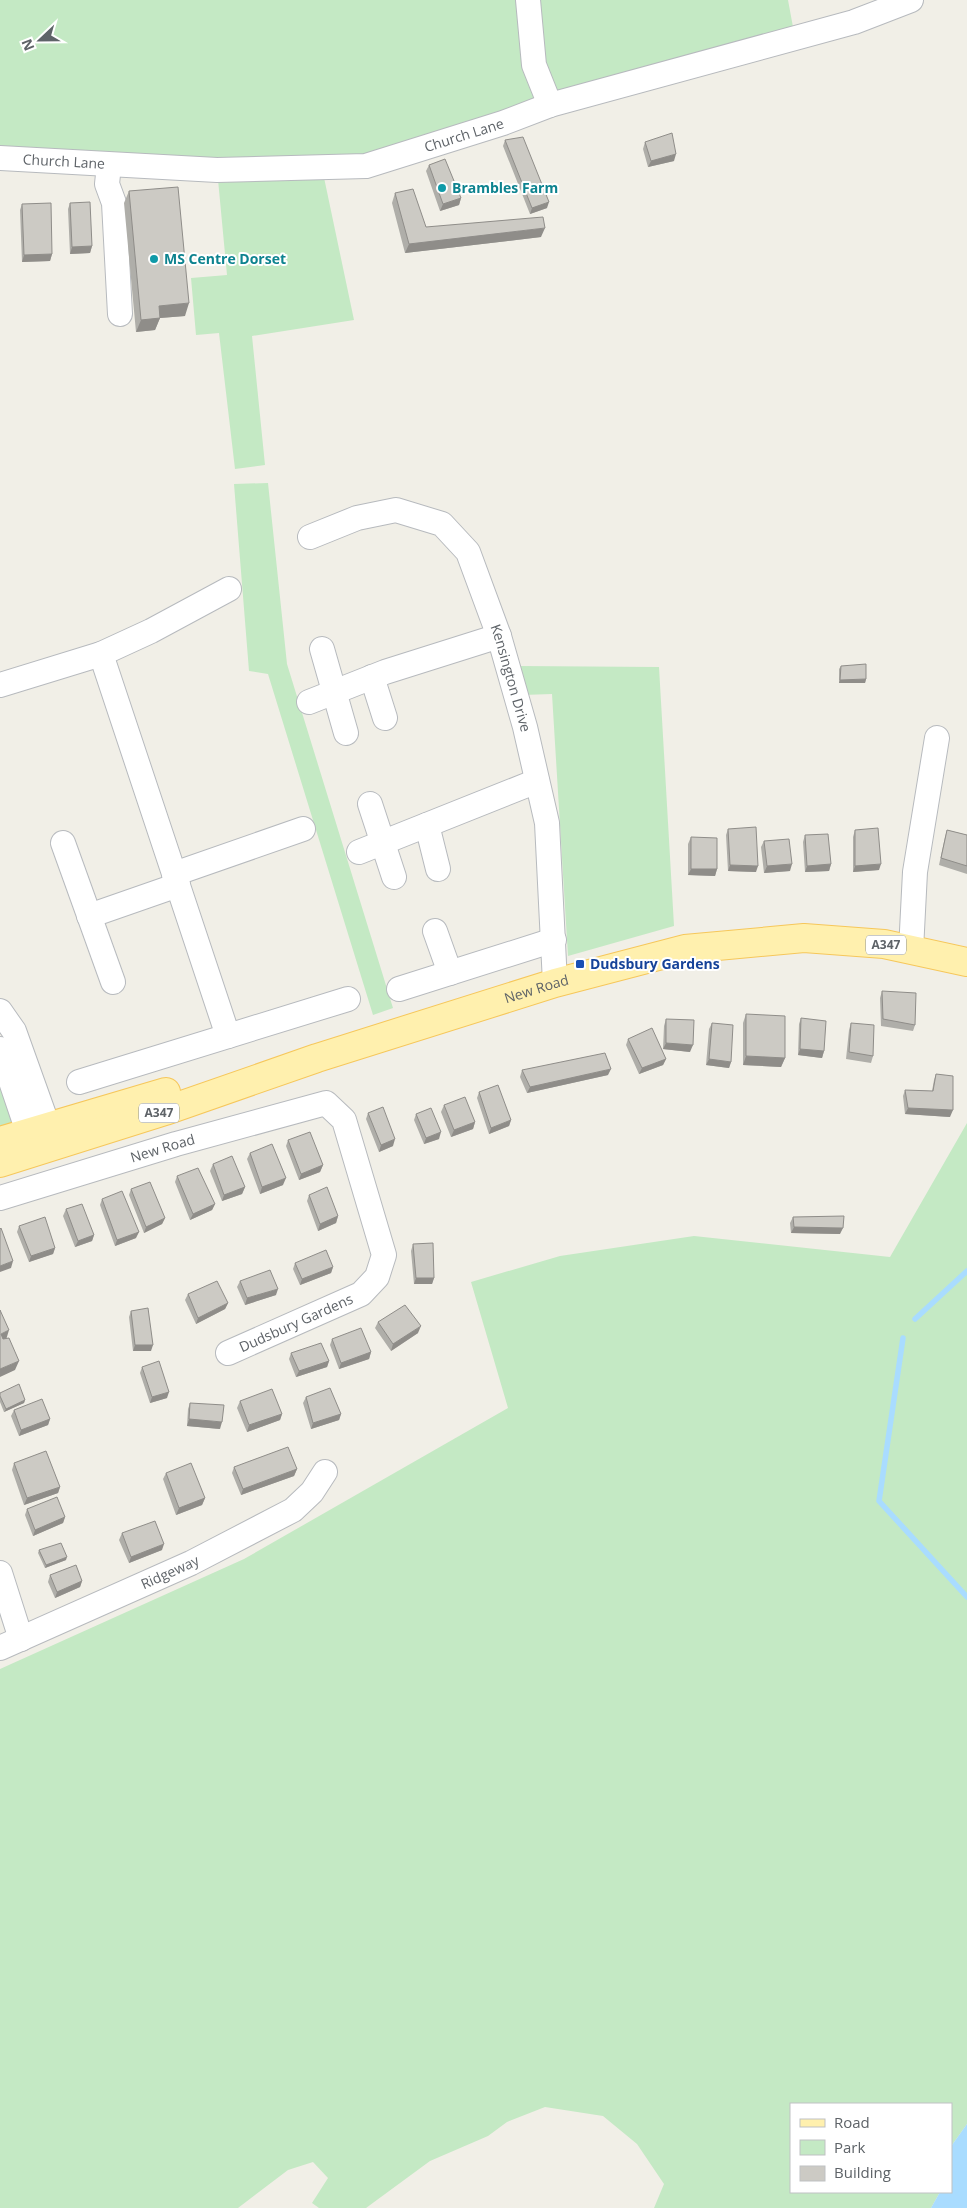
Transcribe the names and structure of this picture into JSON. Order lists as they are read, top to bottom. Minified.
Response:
{"streets":{"main road":["A347","New Road"],"street":["Church Lane","Kensington Drive","Dudsbury Gardens","Ridgeway"]},"crossings":[["Kensington Drive","New Road"],["New Road","Dudsbury Gardens"]],"places":{"other":["Brambles Farm","MS Centre Dorset"],"transit":["Dudsbury Gardens"]},"legend":["Road","Park","Building"],"north":"left"}
